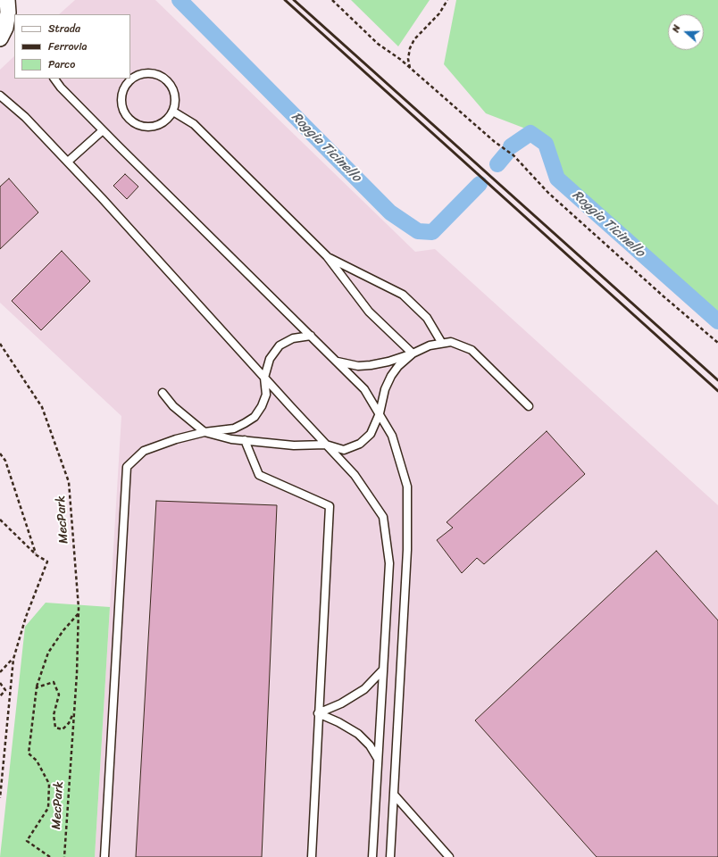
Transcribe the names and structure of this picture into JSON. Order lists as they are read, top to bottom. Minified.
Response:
{"streets":{"path":["MecPark"]},"water":["Roggia Ticinello"],"legend":["Strada","Ferrovia","Parco"],"north":"left"}
